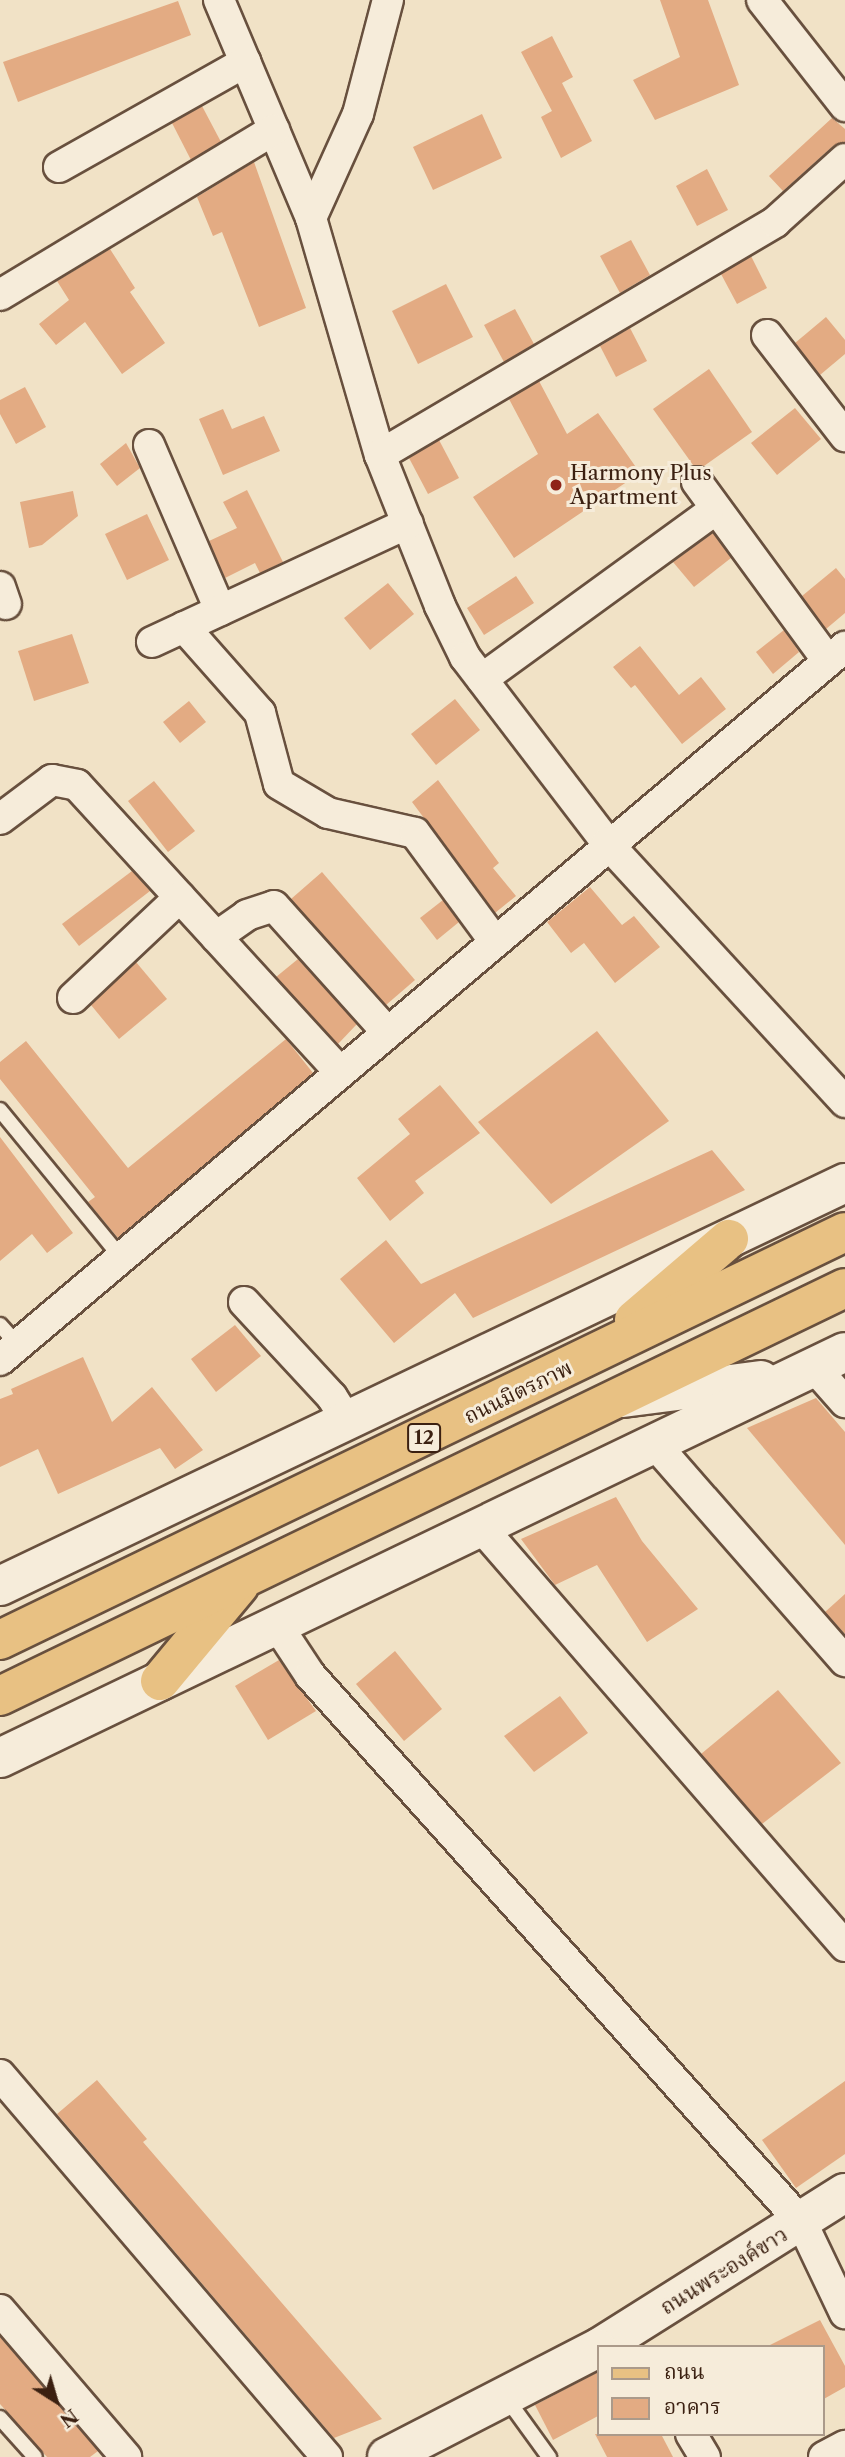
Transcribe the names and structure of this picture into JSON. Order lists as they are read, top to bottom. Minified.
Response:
{"streets":{"main road":["ถนนมิตรภาพ","12","ถนนพระองค์ขาว"]},"places":["Harmony Plus Apartment"],"legend":["ถนน","อาคาร"],"north":"bottom right"}
